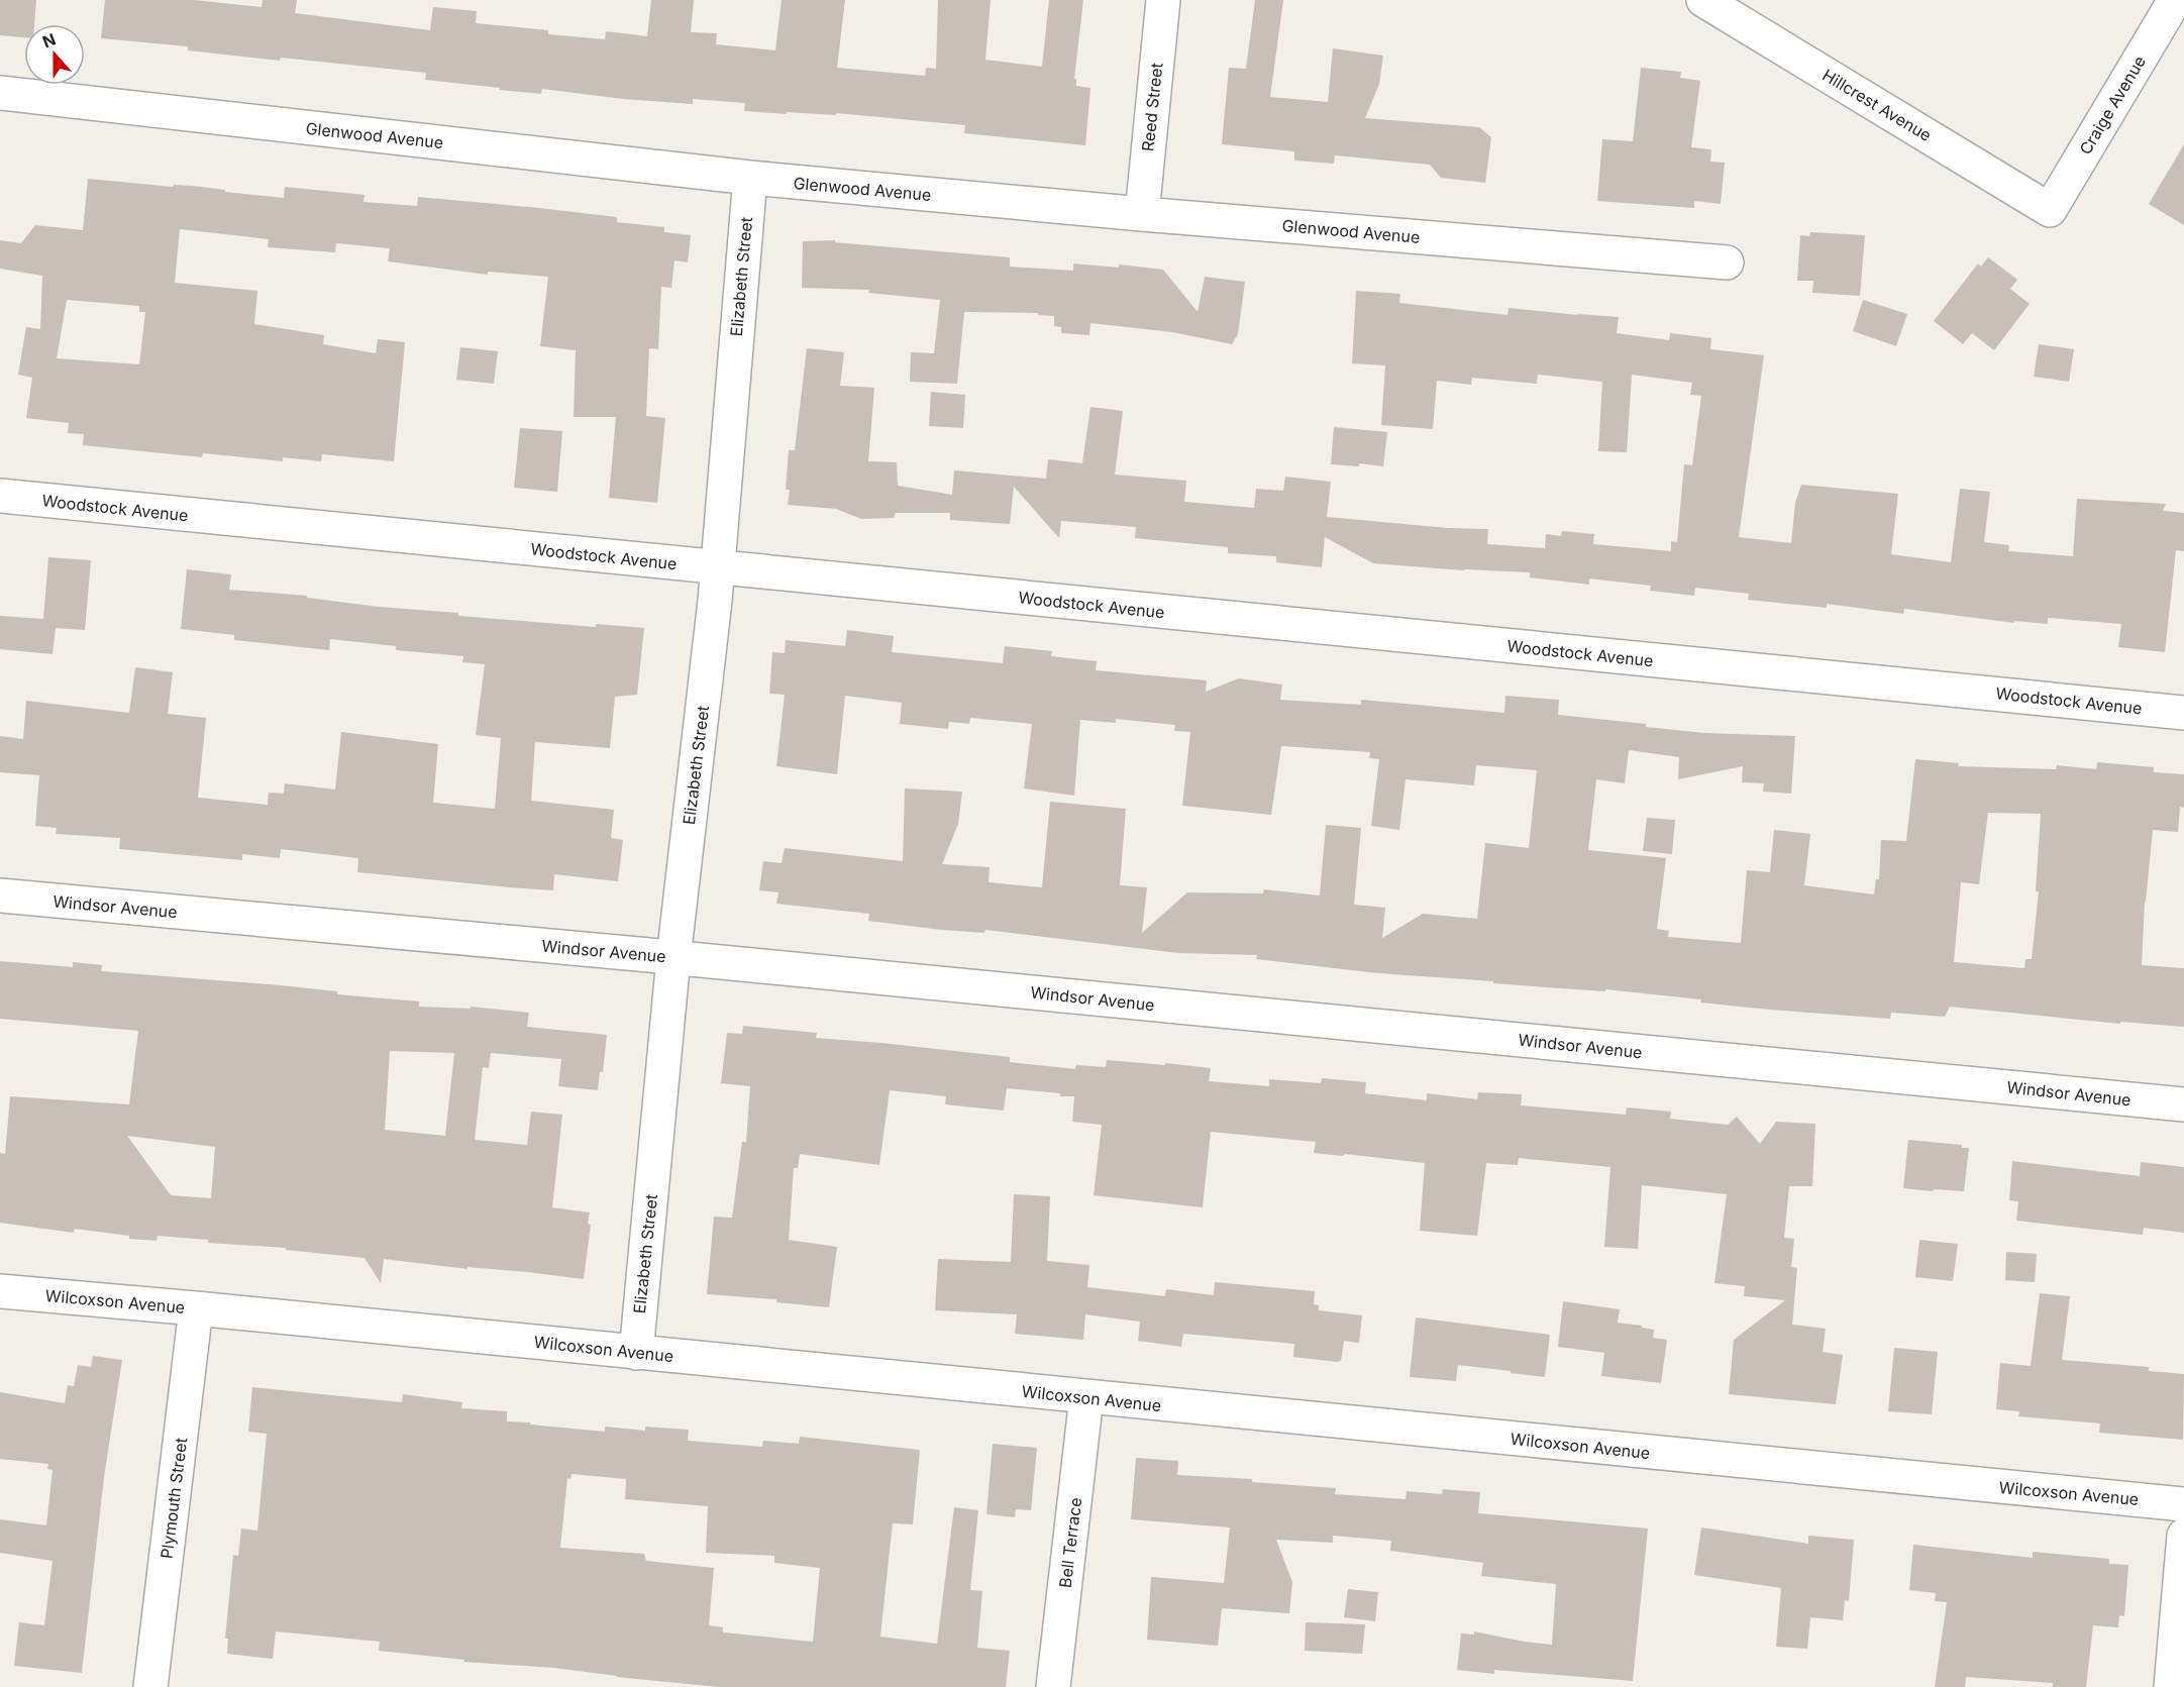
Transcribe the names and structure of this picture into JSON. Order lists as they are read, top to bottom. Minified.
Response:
{"streets":{"street":["Hillcrest Avenue","Craige Avenue","Reed Street","Glenwood Avenue","Elizabeth Street","Woodstock Avenue","Windsor Avenue","Wilcoxson Avenue","Plymouth Street","Bell Terrace"]},"crossings":[["Hillcrest Avenue","Craige Avenue"],["Reed Street","Glenwood Avenue"],["Glenwood Avenue","Elizabeth Street"],["Elizabeth Street","Woodstock Avenue"],["Elizabeth Street","Windsor Avenue"],["Elizabeth Street","Wilcoxson Avenue"],["Wilcoxson Avenue","Plymouth Street"],["Wilcoxson Avenue","Bell Terrace"]],"north":"top"}
